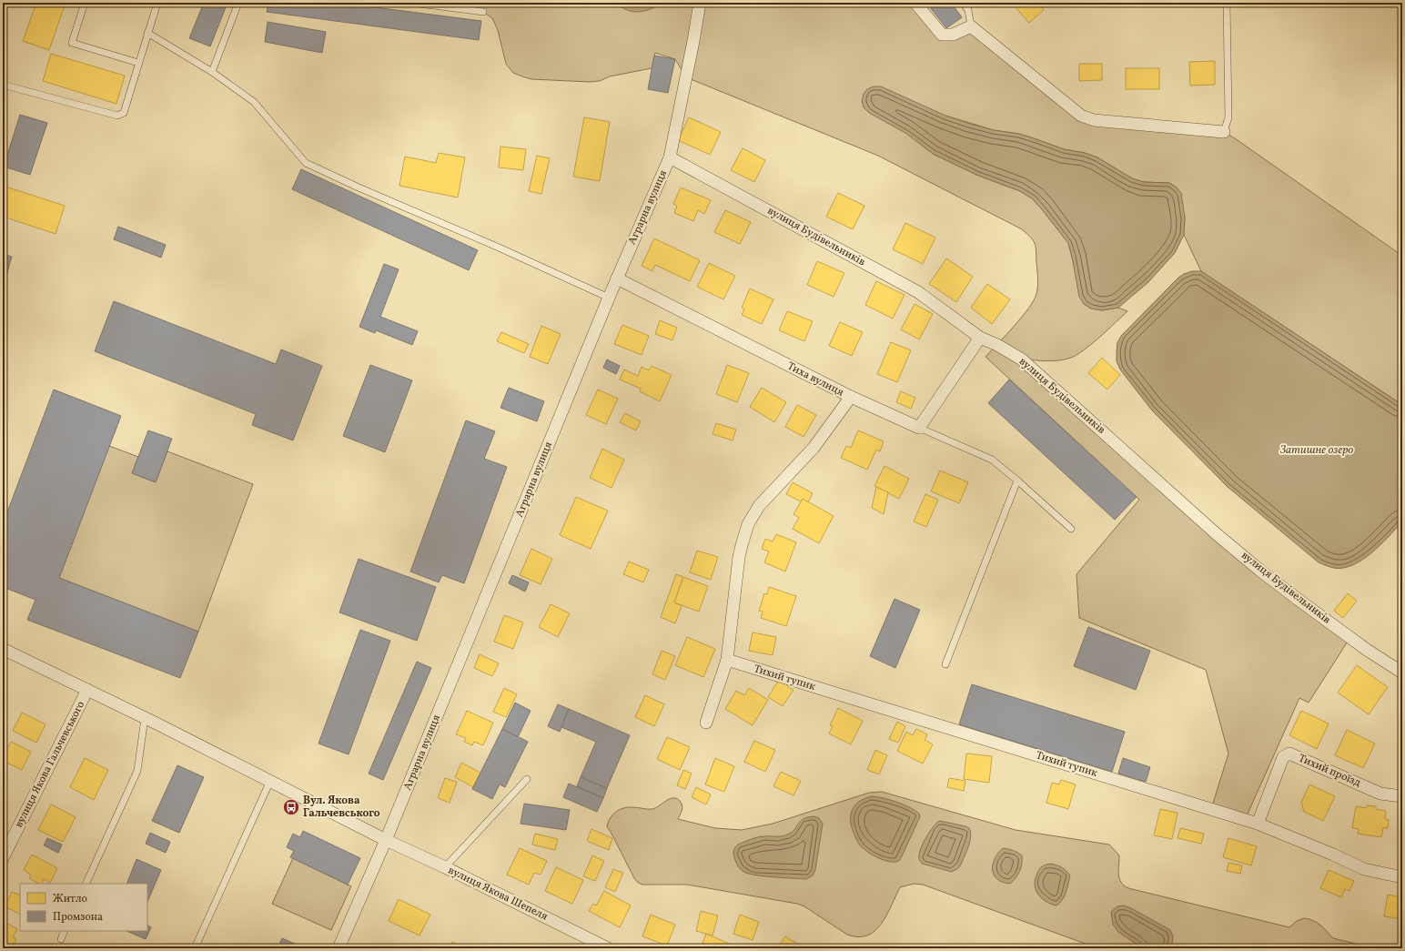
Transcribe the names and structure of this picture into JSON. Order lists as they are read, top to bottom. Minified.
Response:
{"streets":{"street":["Аграрна вулиця","вулиця Будівельників","Тиха вулиця","Тихий тупик","вулиця Якова Гальчевського","Тихий проїзд","вулиця Якова Шепеля"]},"crossings":[["Аграрна вулиця","вулиця Будівельників"],["Аграрна вулиця","Тиха вулиця"],["Аграрна вулиця","вулиця Якова Шепеля"],["Тихий тупик","Тихий проїзд"],["вулиця Якова Гальчевського","вулиця Якова Шепеля"]],"water":["Затишне озеро"],"places":{"bus stop":["Вул. Якова Гальчевського"]},"legend":["Житло","Промзона"]}
